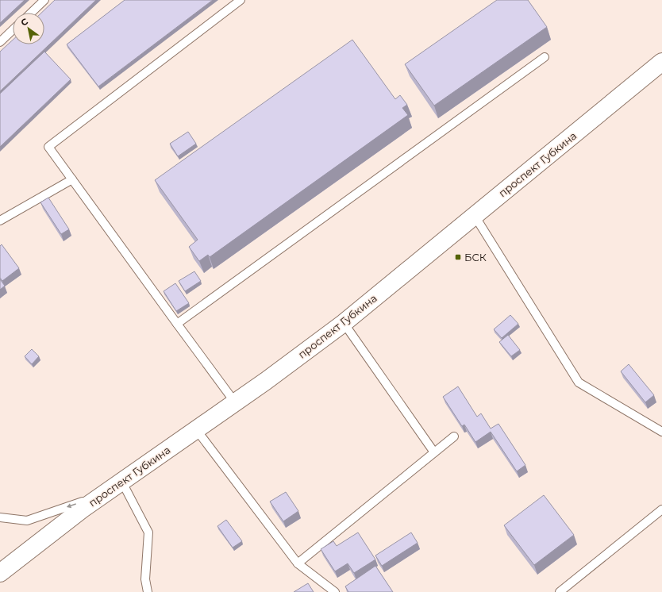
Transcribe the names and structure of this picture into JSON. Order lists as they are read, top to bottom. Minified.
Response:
{"streets":{"street":["проспект Губкина"]},"places":{"transit":["БСК"]},"north":"top left"}
